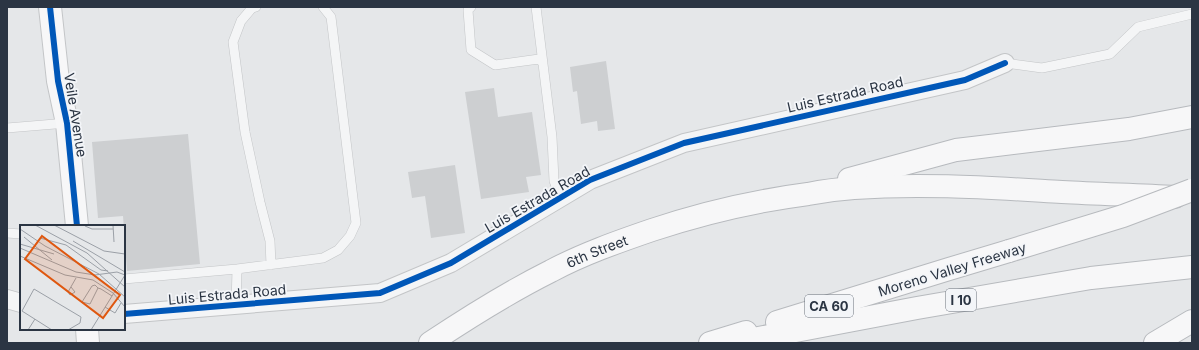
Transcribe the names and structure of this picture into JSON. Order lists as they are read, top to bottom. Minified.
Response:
{"streets":{"main road":["Veile Avenue","6th Street","Moreno Valley Freeway","I 10","CA 60"],"street":["Luis Estrada Road"]}}
